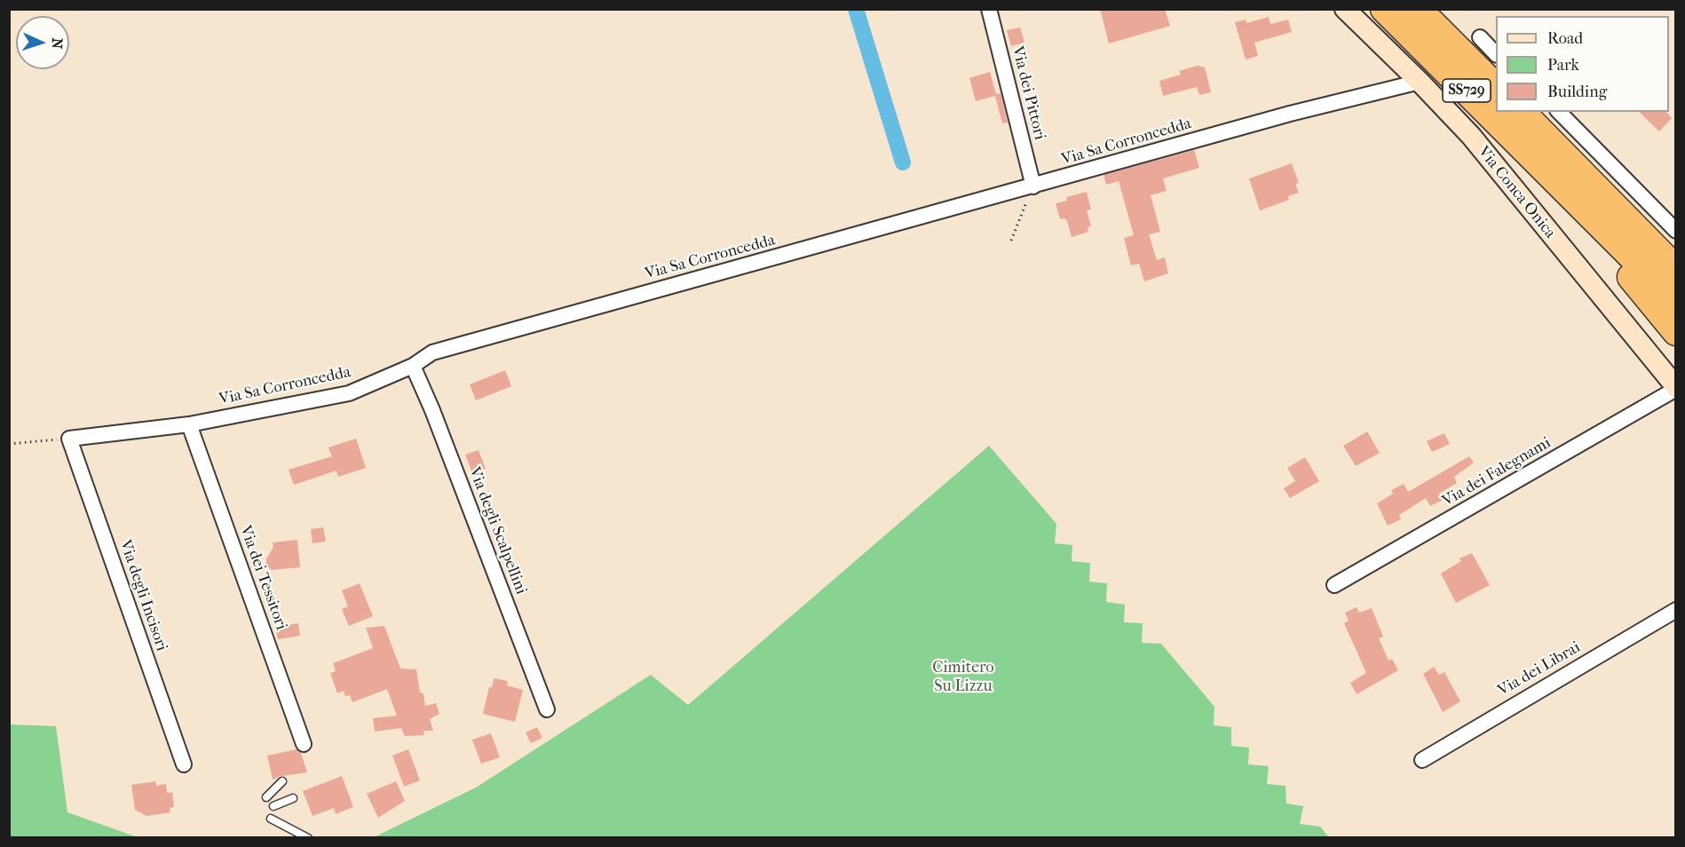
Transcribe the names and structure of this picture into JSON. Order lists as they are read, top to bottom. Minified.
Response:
{"streets":{"highway":["SS729"],"street":["Via dei Pittori","Via Sa Corroncedda","Via Conca Onica","Via dei Falegnami","Via degli Scalpellini","Via dei Tessitori","Via degli Incisori","Via dei Librai"]},"crossings":[["Via dei Pittori","Via Sa Corroncedda"],["Via Sa Corroncedda","Via Conca Onica"],["Via Sa Corroncedda","Via degli Scalpellini"],["Via Sa Corroncedda","Via dei Tessitori"],["Via Sa Corroncedda","Via degli Incisori"],["Via Conca Onica","Via dei Falegnami"]],"parks":["Cimitero Su Lizzu"],"legend":["Road","Park","Building"],"north":"right"}
